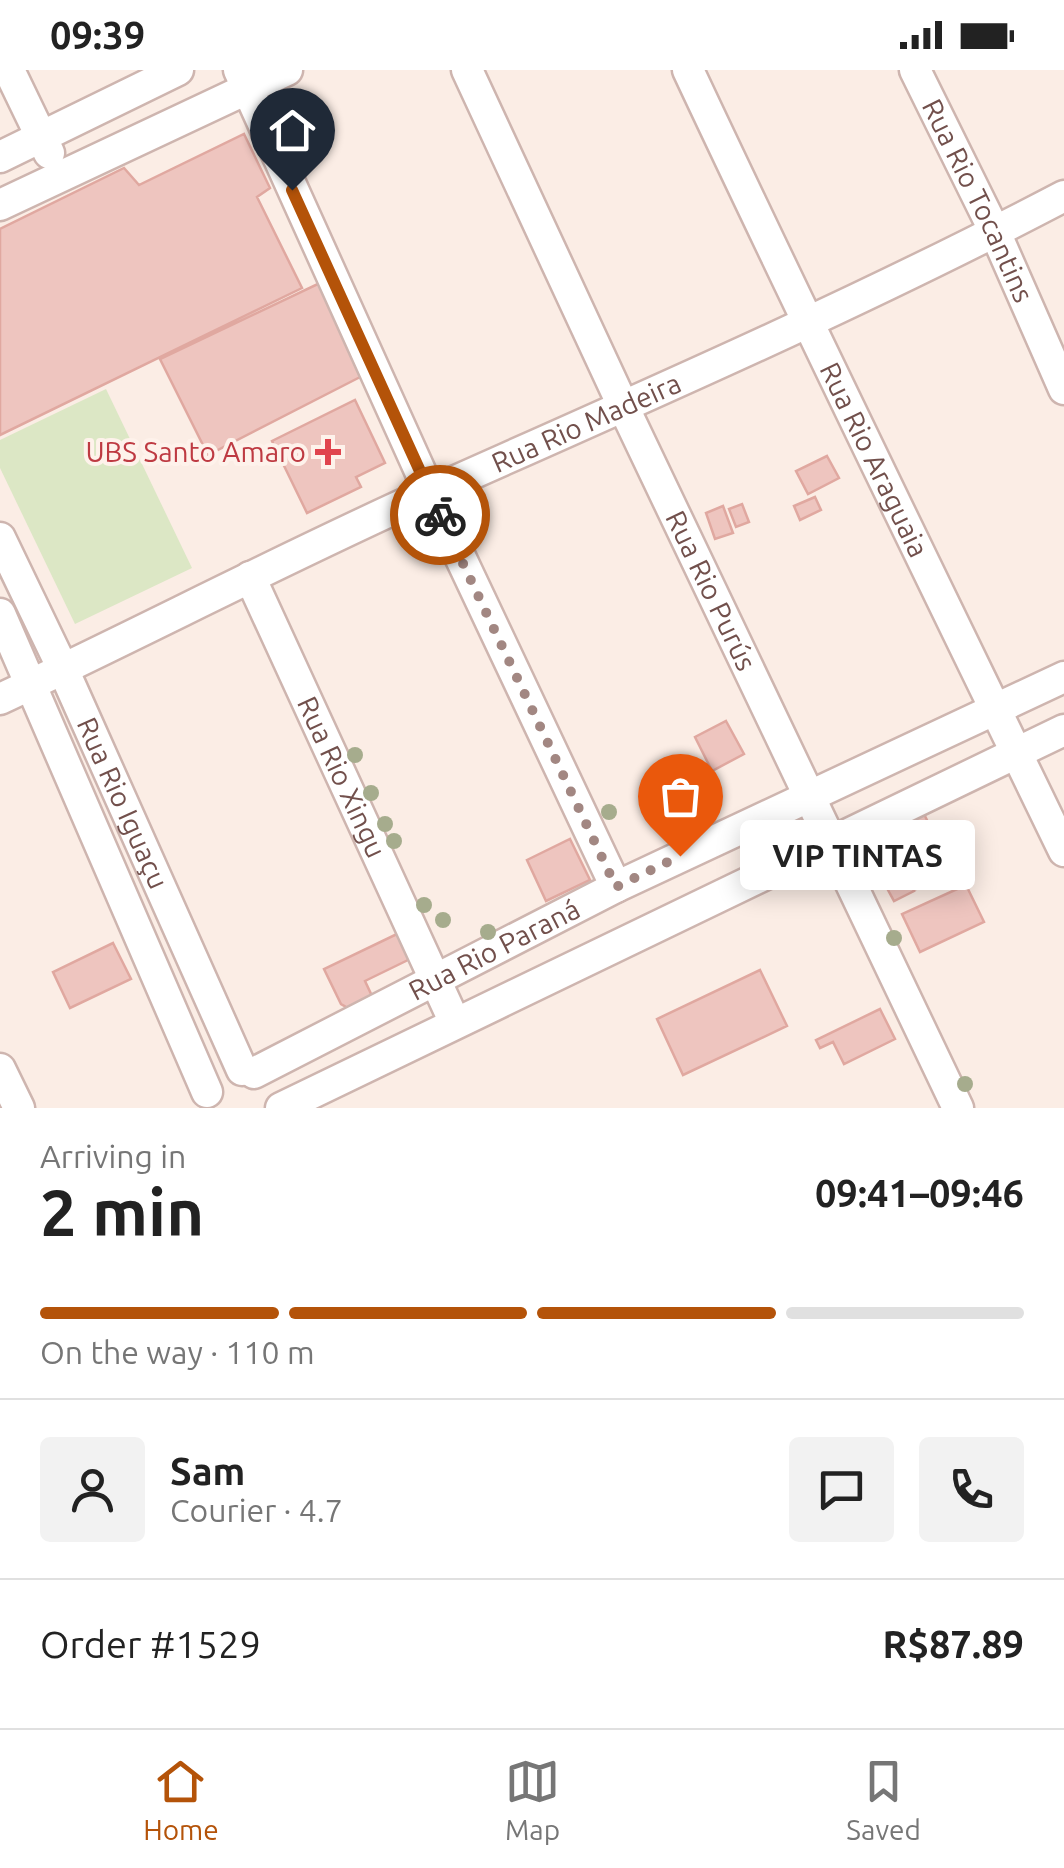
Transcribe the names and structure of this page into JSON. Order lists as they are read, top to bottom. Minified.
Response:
{"streets":{"street":["Rua Rio Tocantins","Rua Rio Madeira","Rua Rio Araguaia","Rua Rio Purús","Rua Rio Xingu","Rua Rio Iguaçu","Rua Rio Paraná"]},"crossings":[["Rua Rio Tocantins","Rua Rio Madeira"],["Rua Rio Madeira","Rua Rio Araguaia"],["Rua Rio Madeira","Rua Rio Purús"],["Rua Rio Madeira","Rua Rio Xingu"],["Rua Rio Madeira","Rua Rio Iguaçu"],["Rua Rio Araguaia","Rua Rio Paraná"],["Rua Rio Purús","Rua Rio Paraná"],["Rua Rio Xingu","Rua Rio Paraná"],["Rua Rio Iguaçu","Rua Rio Paraná"]],"places":{"health":["UBS Santo Amaro"],"other":["VIP TINTAS"]},"page":{"status":"09:39","bubble":"VIP TINTAS","heading":["2 min","Arriving in","09:41–09:46"],"panel":["Sam","Courier · 4.7","Order #1529","R$87.89"],"bar":"On the way · 110 m","tabs":["Home","Map","Saved"]}}
